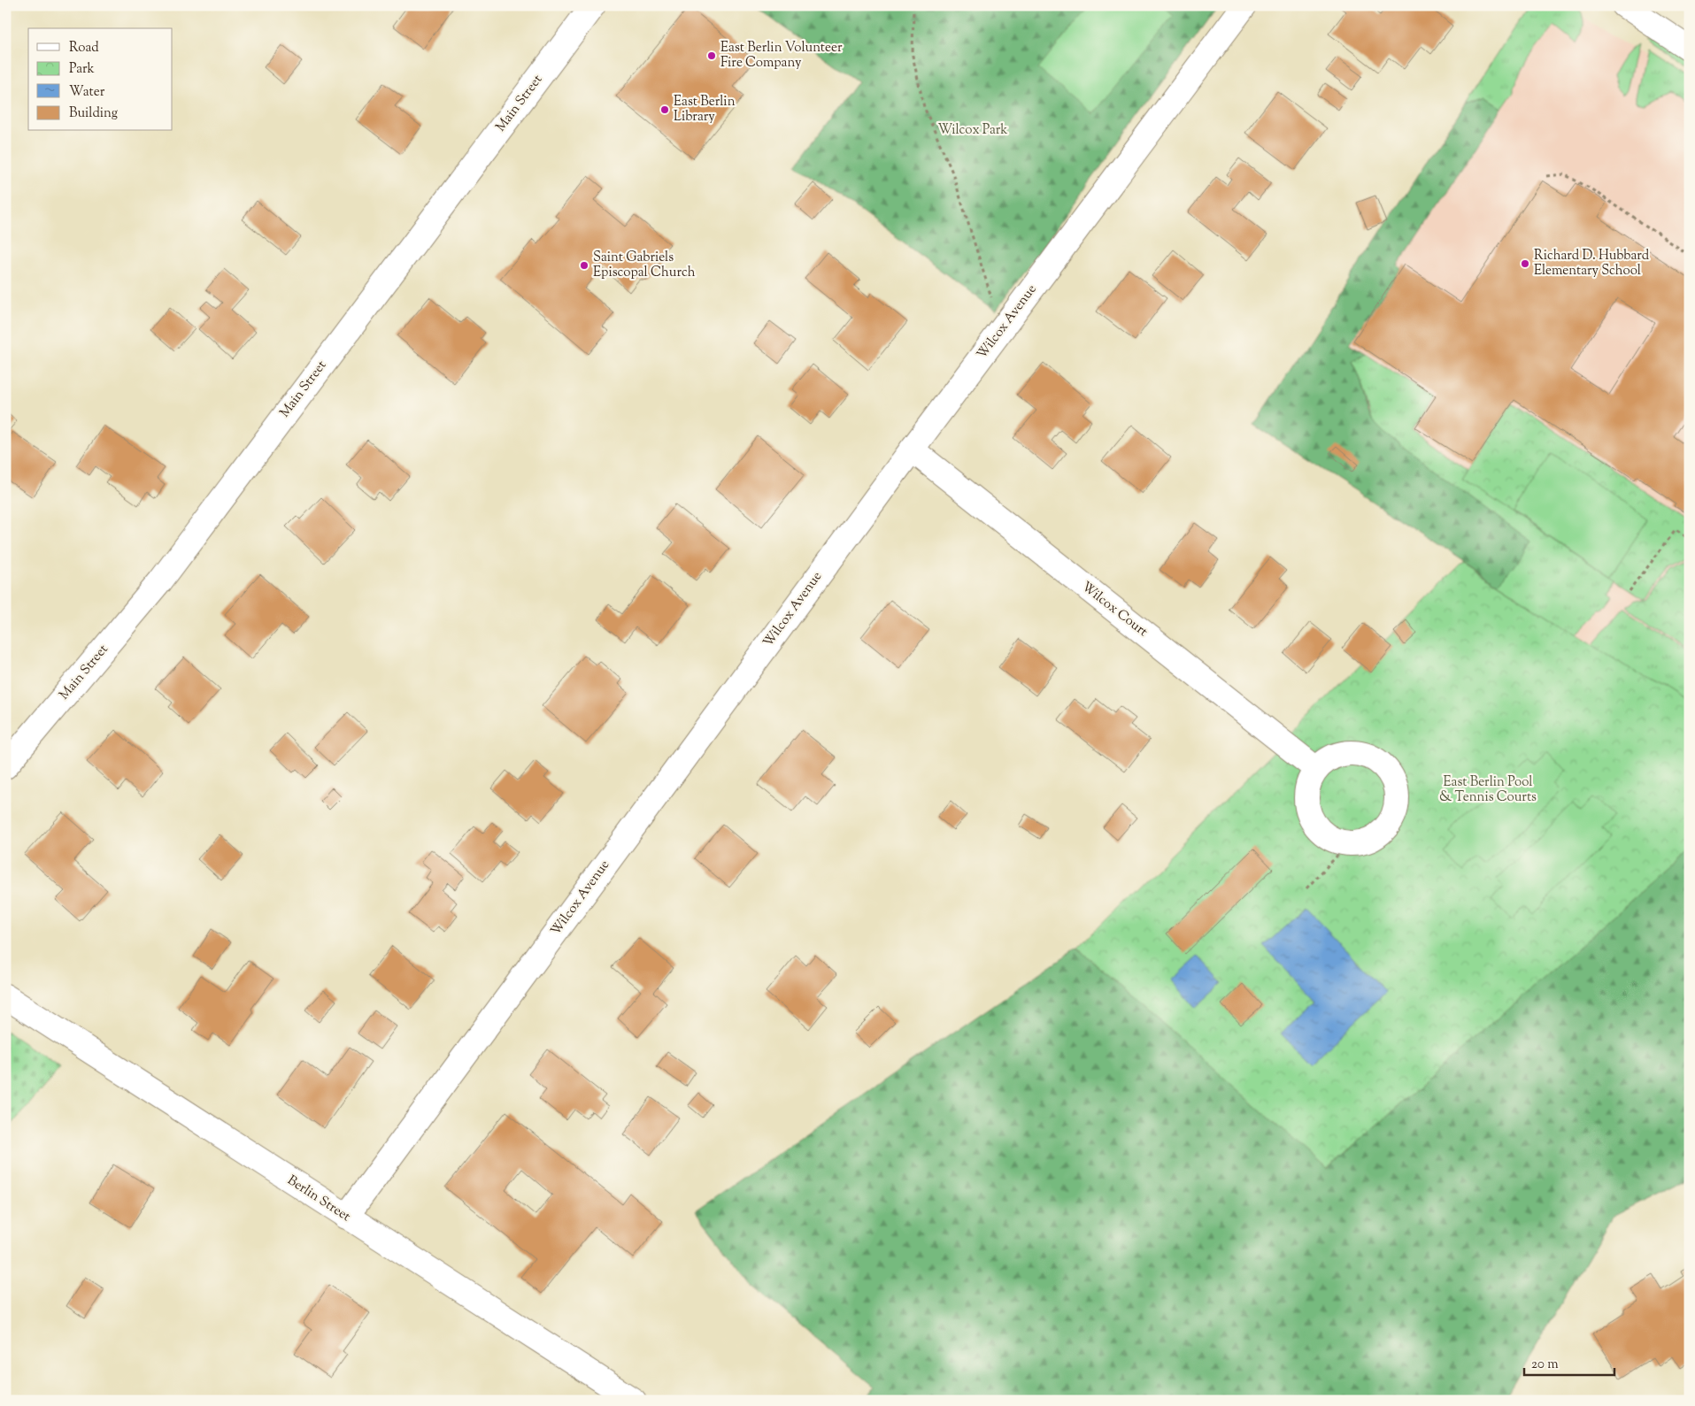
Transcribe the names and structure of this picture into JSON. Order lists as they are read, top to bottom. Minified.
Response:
{"streets":{"street":["Main Street","Wilcox Avenue","Wilcox Court","Berlin Street"]},"crossings":[["Wilcox Avenue","Wilcox Court"],["Wilcox Avenue","Berlin Street"]],"parks":["Wilcox Park","East Berlin Pool & Tennis Courts"],"places":["East Berlin Volunteer Fire Company","East Berlin Library","Richard D. Hubbard Elementary School","Saint Gabriels Episcopal Church"],"legend":["Road","Park","Water","Building"],"scale_bar":"20 m"}
